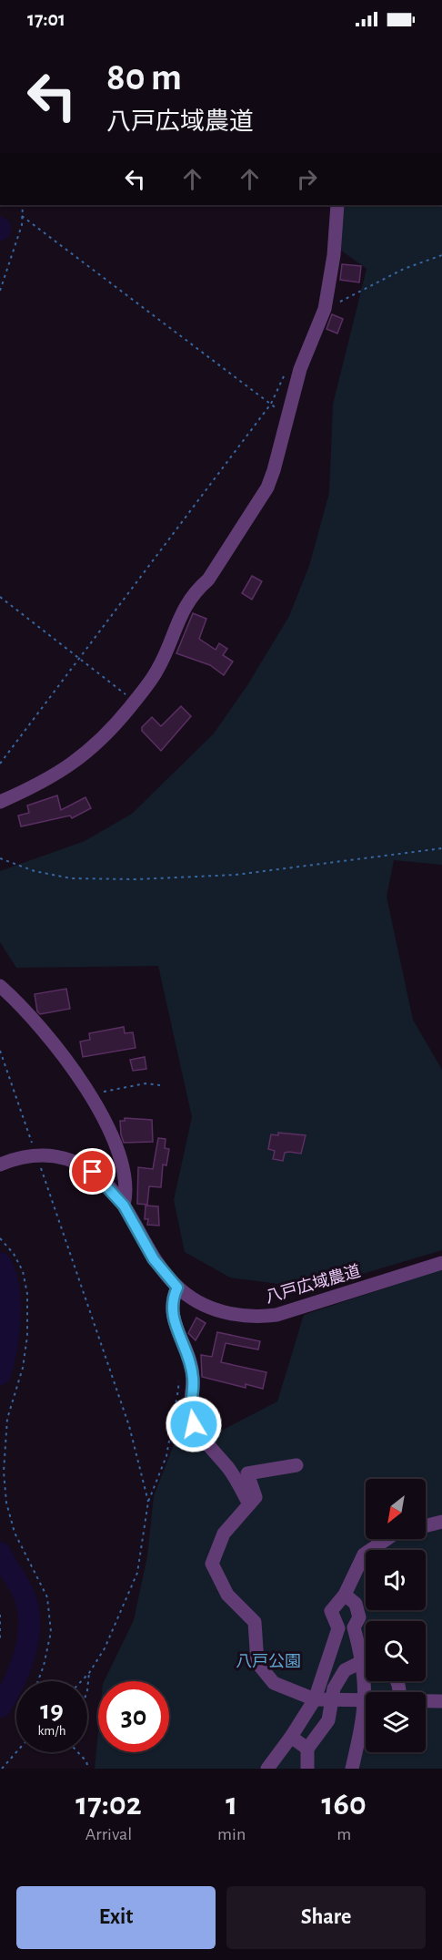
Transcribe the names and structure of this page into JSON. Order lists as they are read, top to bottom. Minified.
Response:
{"streets":{"street":["八戸広域農道"]},"parks":["八戸公園"],"north":"bottom left","page":{"status":"17:01","turn":["80 m","八戸広域農道"],"speed":"19 km/h","limit":"30","eta":["17:02","Arrival","1","min","160","m"],"buttons":["Exit","Share"]}}
